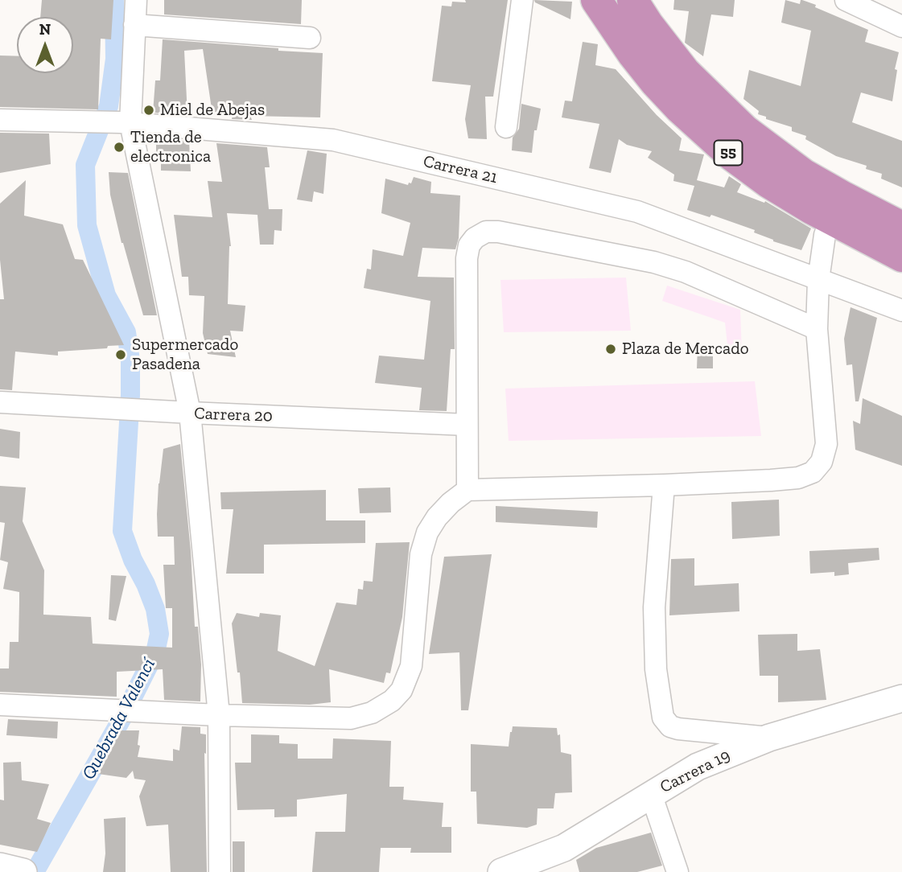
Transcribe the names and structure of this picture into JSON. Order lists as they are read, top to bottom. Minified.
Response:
{"streets":{"highway":["55"],"street":["Carrera 21","Carrera 20","Carrera 19"]},"water":["Quebrada Valencí"],"places":["Miel de Abejas","Tienda de electronica","Plaza de Mercado","Supermercado Pasadena"],"north":"top"}
